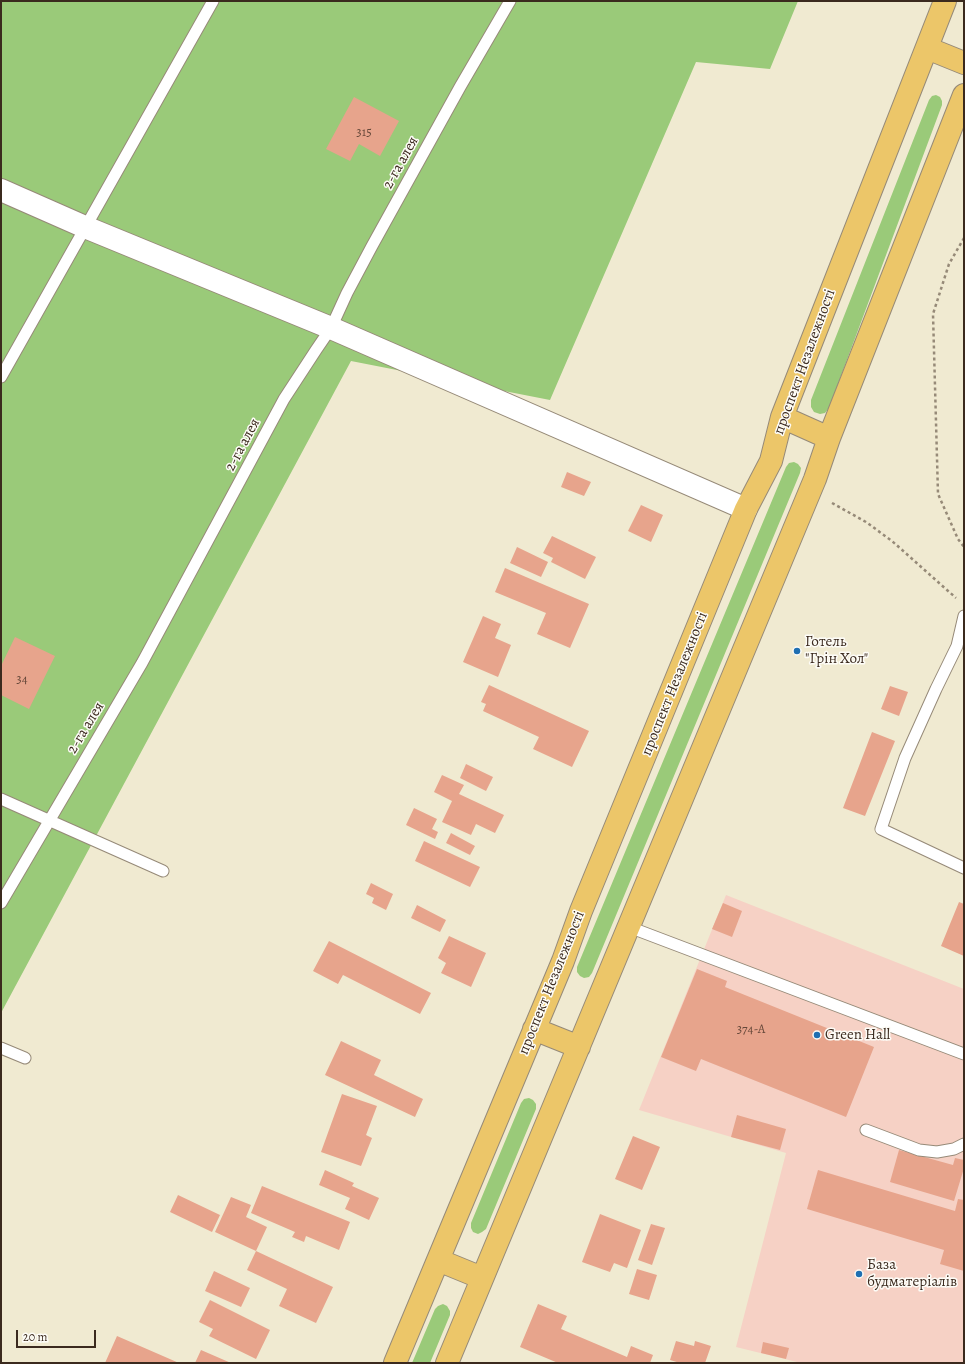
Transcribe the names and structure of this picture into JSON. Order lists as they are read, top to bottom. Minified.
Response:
{"streets":{"main road":["проспект Незалежності"],"lane":["2-га алея"]},"places":["Готель \"Грін Хол\"","Green Hall","База будматеріалів"],"house_numbers":["315","34","374-А"],"scale_bar":"20 m"}
